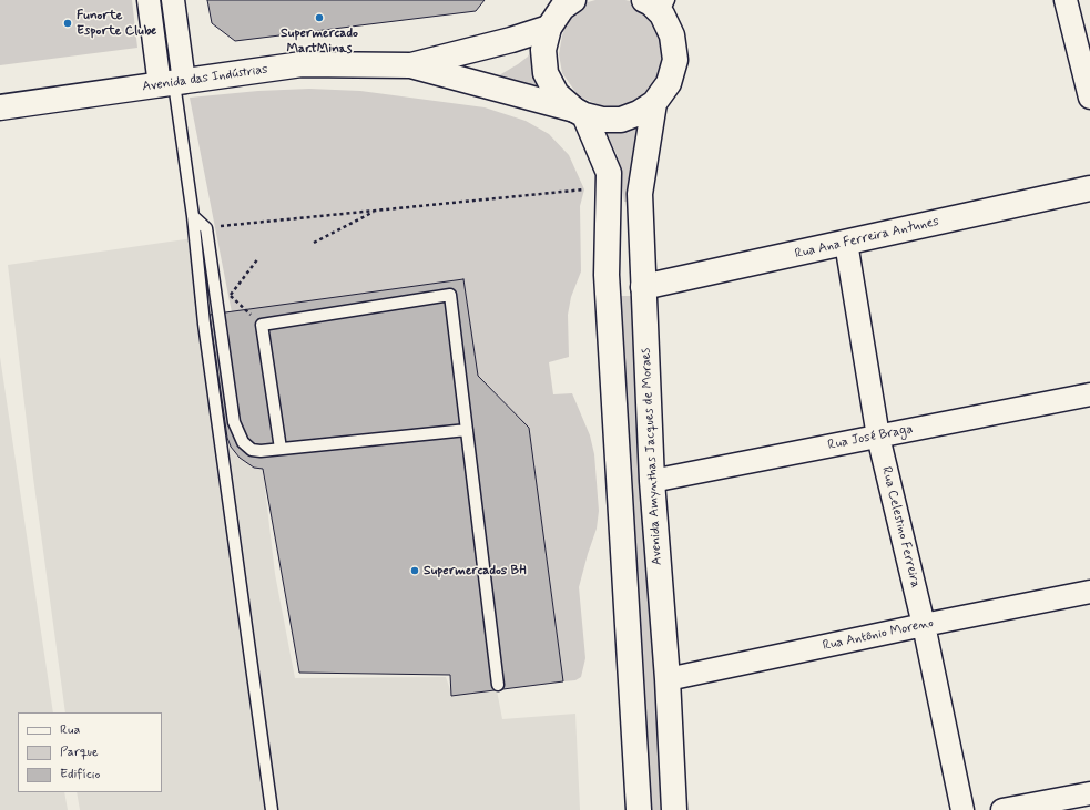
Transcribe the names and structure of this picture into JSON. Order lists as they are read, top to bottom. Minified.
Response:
{"streets":{"main road":["Avenida das Indústrias","Rua Ana Ferreira Antunes","Avenida Amynthas Jacques de Moraes"],"street":["Rua José Braga","Rua Celestino Ferreira","Rua Antônio Moreno"]},"crossings":[["Avenida das Indústrias","Avenida Amynthas Jacques de Moraes"],["Rua Ana Ferreira Antunes","Avenida Amynthas Jacques de Moraes"],["Rua Ana Ferreira Antunes","Rua Celestino Ferreira"],["Rua José Braga","Avenida Amynthas Jacques de Moraes"],["Rua José Braga","Rua Celestino Ferreira"],["Avenida Amynthas Jacques de Moraes","Rua Antônio Moreno"],["Rua Celestino Ferreira","Rua Antônio Moreno"]],"places":["Supermercado MartMinas","Funorte Esporte Clube","Supermercados BH"],"legend":["Rua","Parque","Edifício"]}
